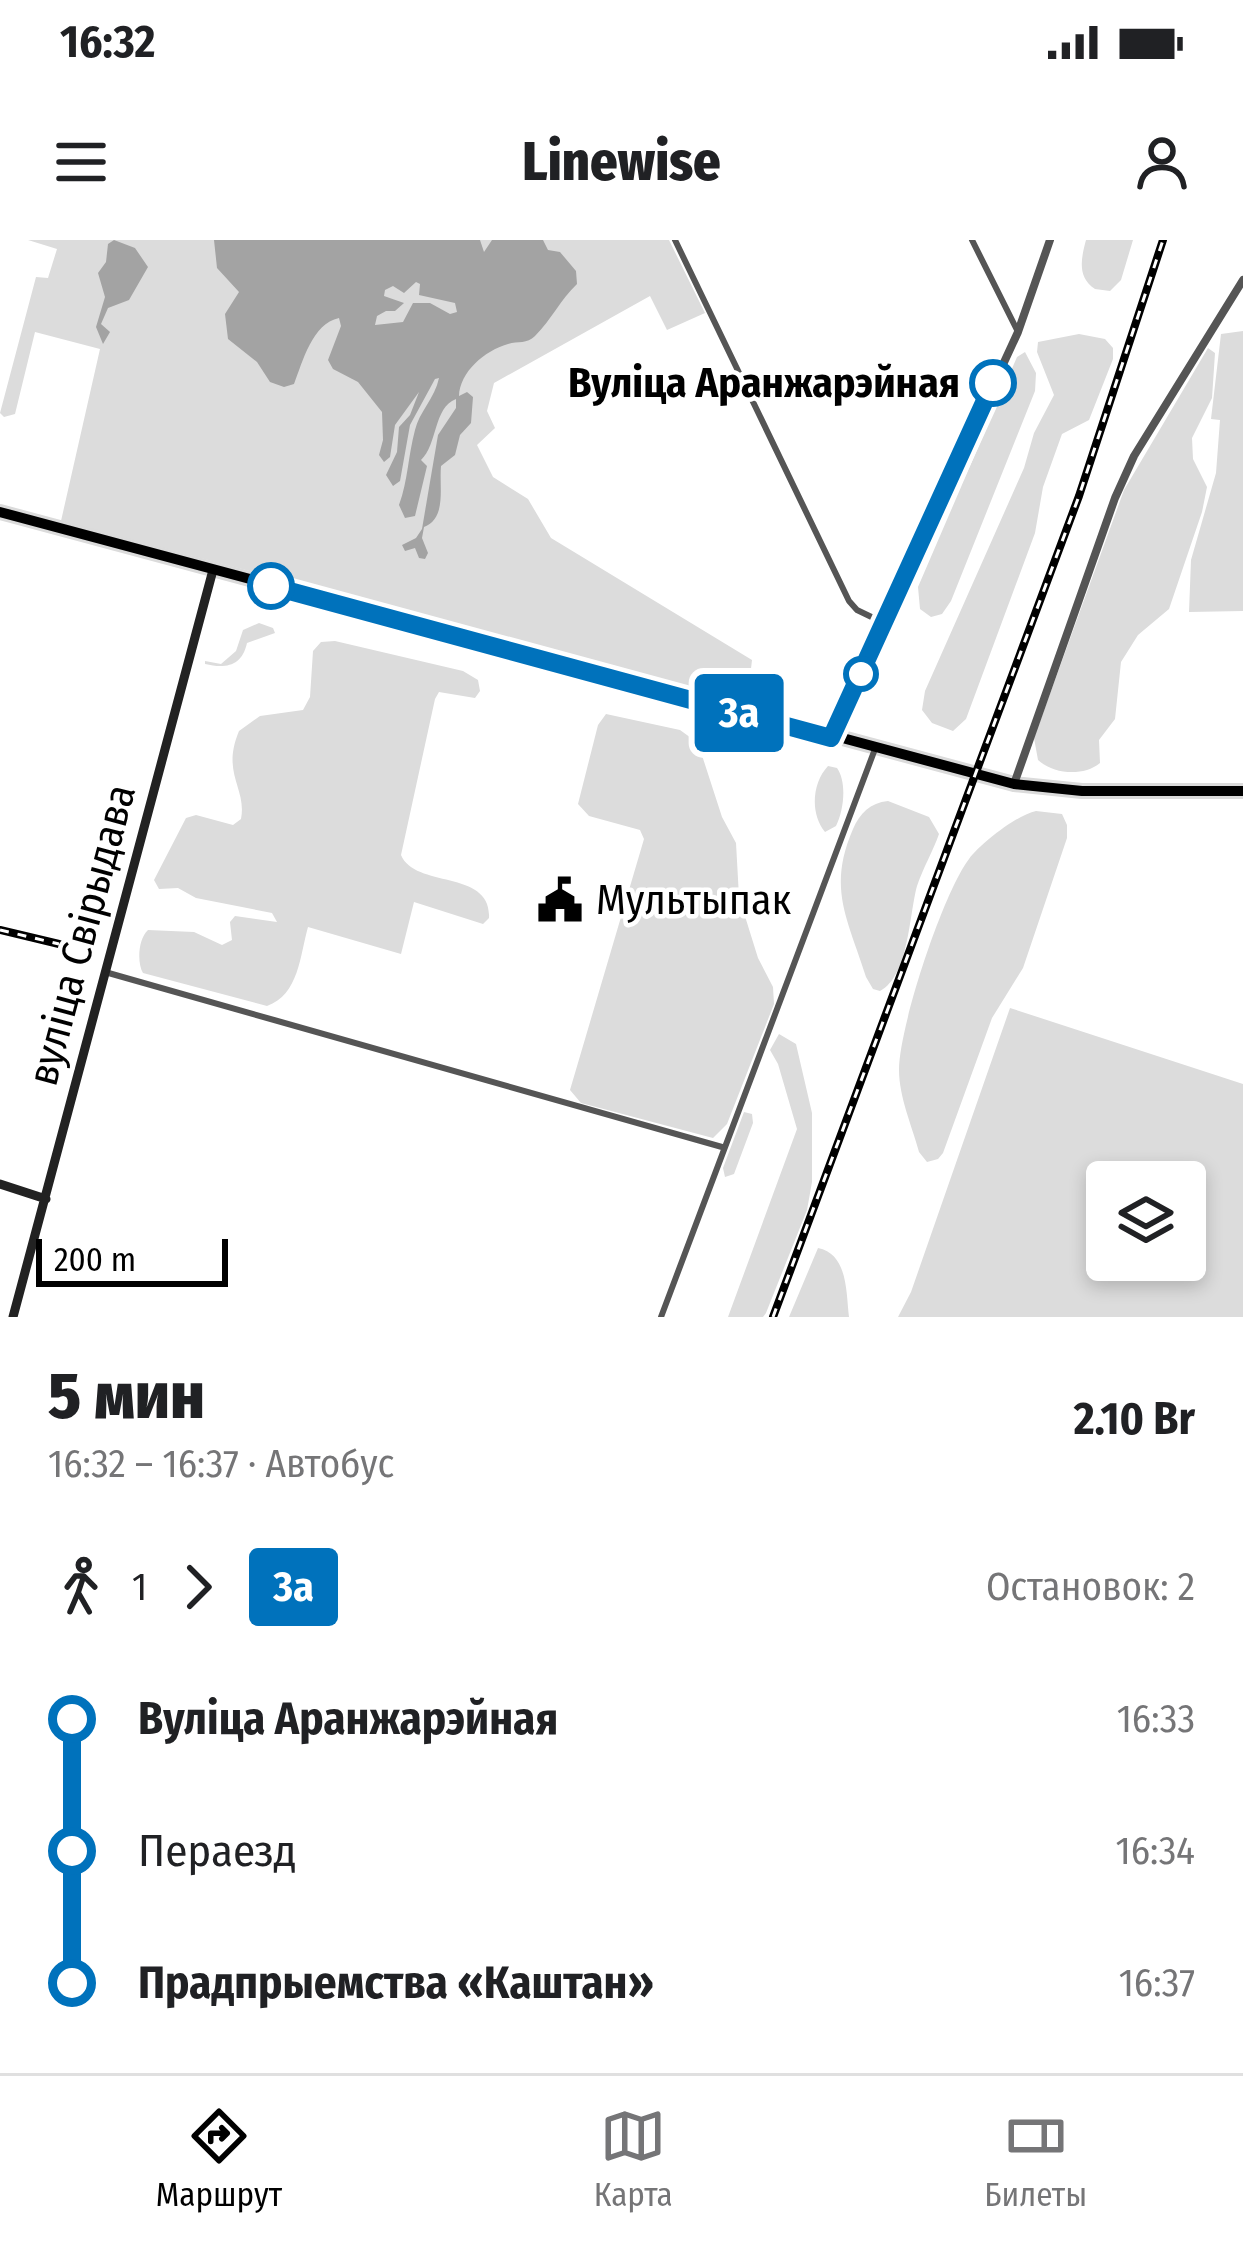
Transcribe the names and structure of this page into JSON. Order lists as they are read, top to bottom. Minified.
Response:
{"streets":{"main road":["вуліца Свірыдава"]},"places":{"other":["Вуліца Аранжарэйная"],"public building":["Мультыпак"]},"lines":["bus line 3а"],"scale_bar":"200 m","page":{"status":"16:32","header":"Linewise","on_map":"3а","scale":"200 m","heading":["5 мин","16:32 – 16:37 · Автобус","2.10 Br"],"legs":["1","3а","Остановок: 2"],"list":[{"name":"Вуліца Аранжарэйная","value":"16:33"},{"name":"Пераезд","value":"16:34"},{"name":"Прадпрыемства «Каштан»","value":"16:37"}],"tabs":["Маршрут","Карта","Билеты"]}}
